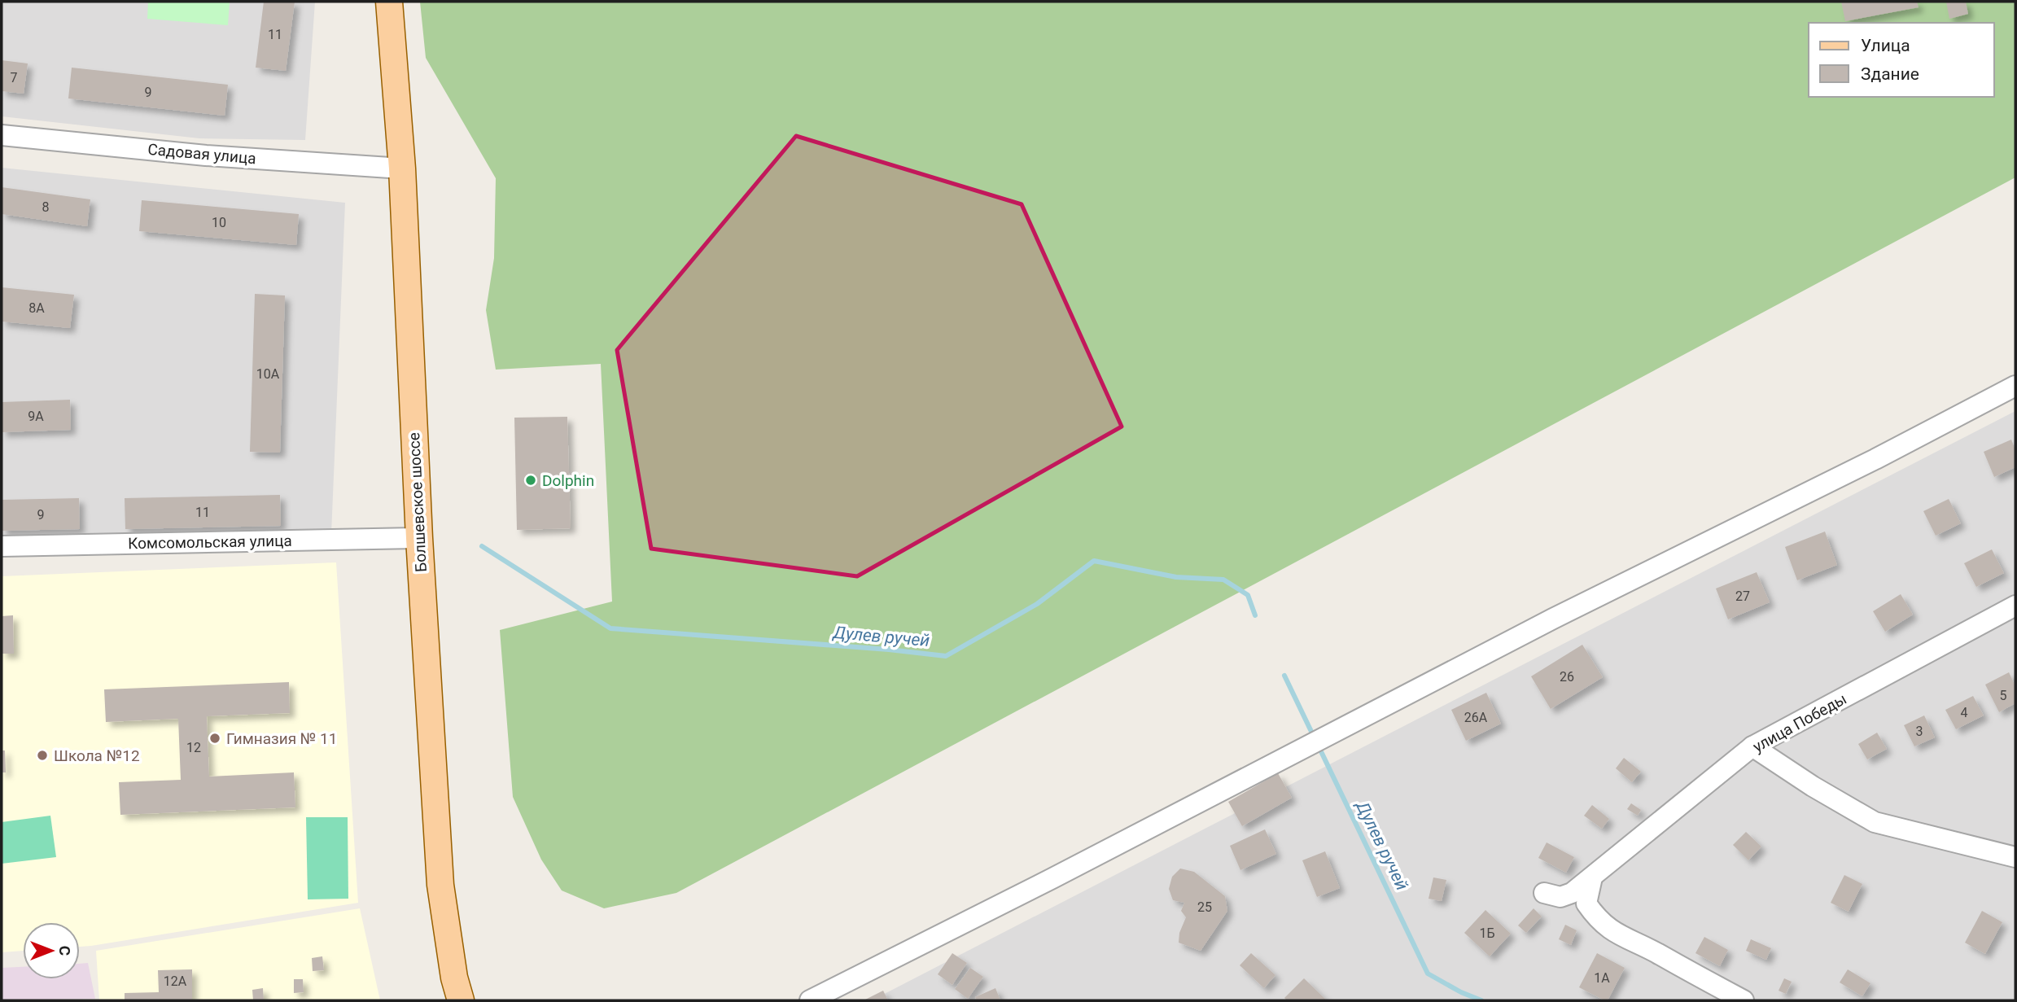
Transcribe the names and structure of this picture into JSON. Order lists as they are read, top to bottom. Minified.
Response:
{"streets":{"main road":["Болшевское шоссе"],"street":["Садовая улица","Комсомольская улица","улица Победы"]},"crossings":[["Садовая улица","Болшевское шоссе"],["Болшевское шоссе","Комсомольская улица"]],"water":["Дулев ручей"],"places":["Dolphin","Гимназия № 11","Школа №12"],"house_numbers":["11","7","9","8","10","8А","10А","9А","11","9","27","26","5","4","26А","3","12","25","1Б","1А","12А"],"legend":["Улица","Здание"],"north":"right"}
